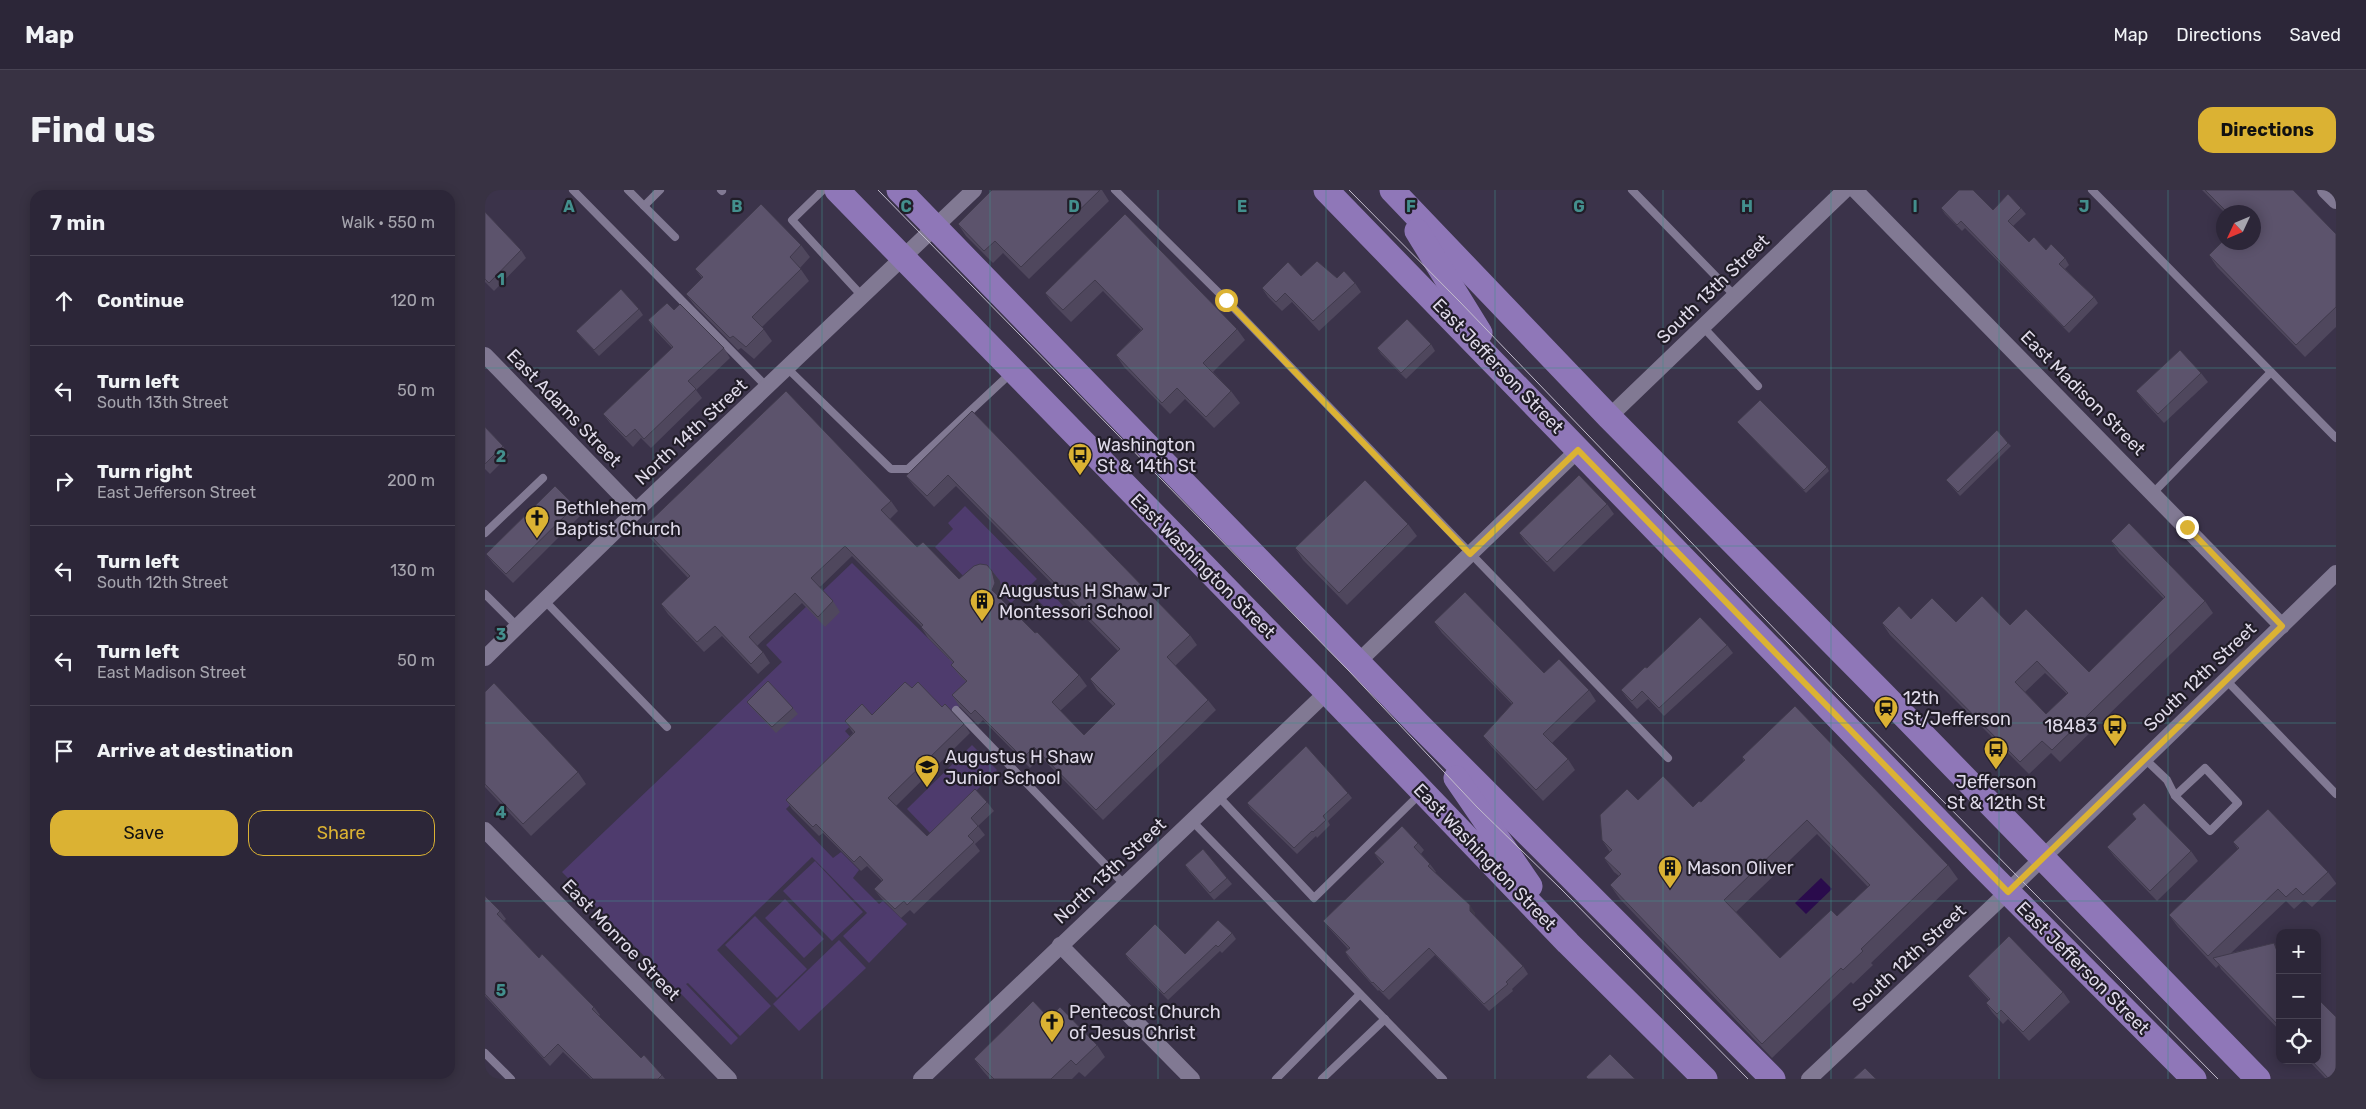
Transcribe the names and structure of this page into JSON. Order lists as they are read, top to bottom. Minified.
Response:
{"streets":{"main road":["East Jefferson Street","East Washington Street"],"street":["South 13th Street","East Madison Street","East Adams Street","North 14th Street","South 12th Street","North 13th Street","East Monroe Street"]},"crossings":[["East Jefferson Street","South 12th Street"],["East Madison Street","South 12th Street"],["East Adams Street","North 14th Street"],["North 14th Street","East Washington Street"],["East Washington Street","North 13th Street"]],"places":{"bus stop":["Washington St & 14th St","18483","Jefferson St & 12th St"],"church":["Bethlehem Baptist Church","Pentecost Church of Jesus Christ"],"building":["Augustus H Shaw Jr Montessori School","Mason Oliver"],"station":["12th St/Jefferson"],"school or university":["Augustus H Shaw Junior School"]},"north":"bottom left","page":{"header":"Map","nav":["Map","Directions","Saved"],"buttons":["Directions",["Save","Share"]],"title":"Find us","heading":["7 min","Walk · 550 m"],"list":[["Continue","120 m"],["Turn left","South 13th Street","50 m"],["Turn right","East Jefferson Street","200 m"],["Turn left","South 12th Street","130 m"],["Turn left","East Madison Street","50 m"],"Arrive at destination"],"map_buttons":["+","−"]},"grid":{"columns":["A","B","C","D","E","F","G","H","I","J"],"rows":["1","2","3","4","5"]}}
